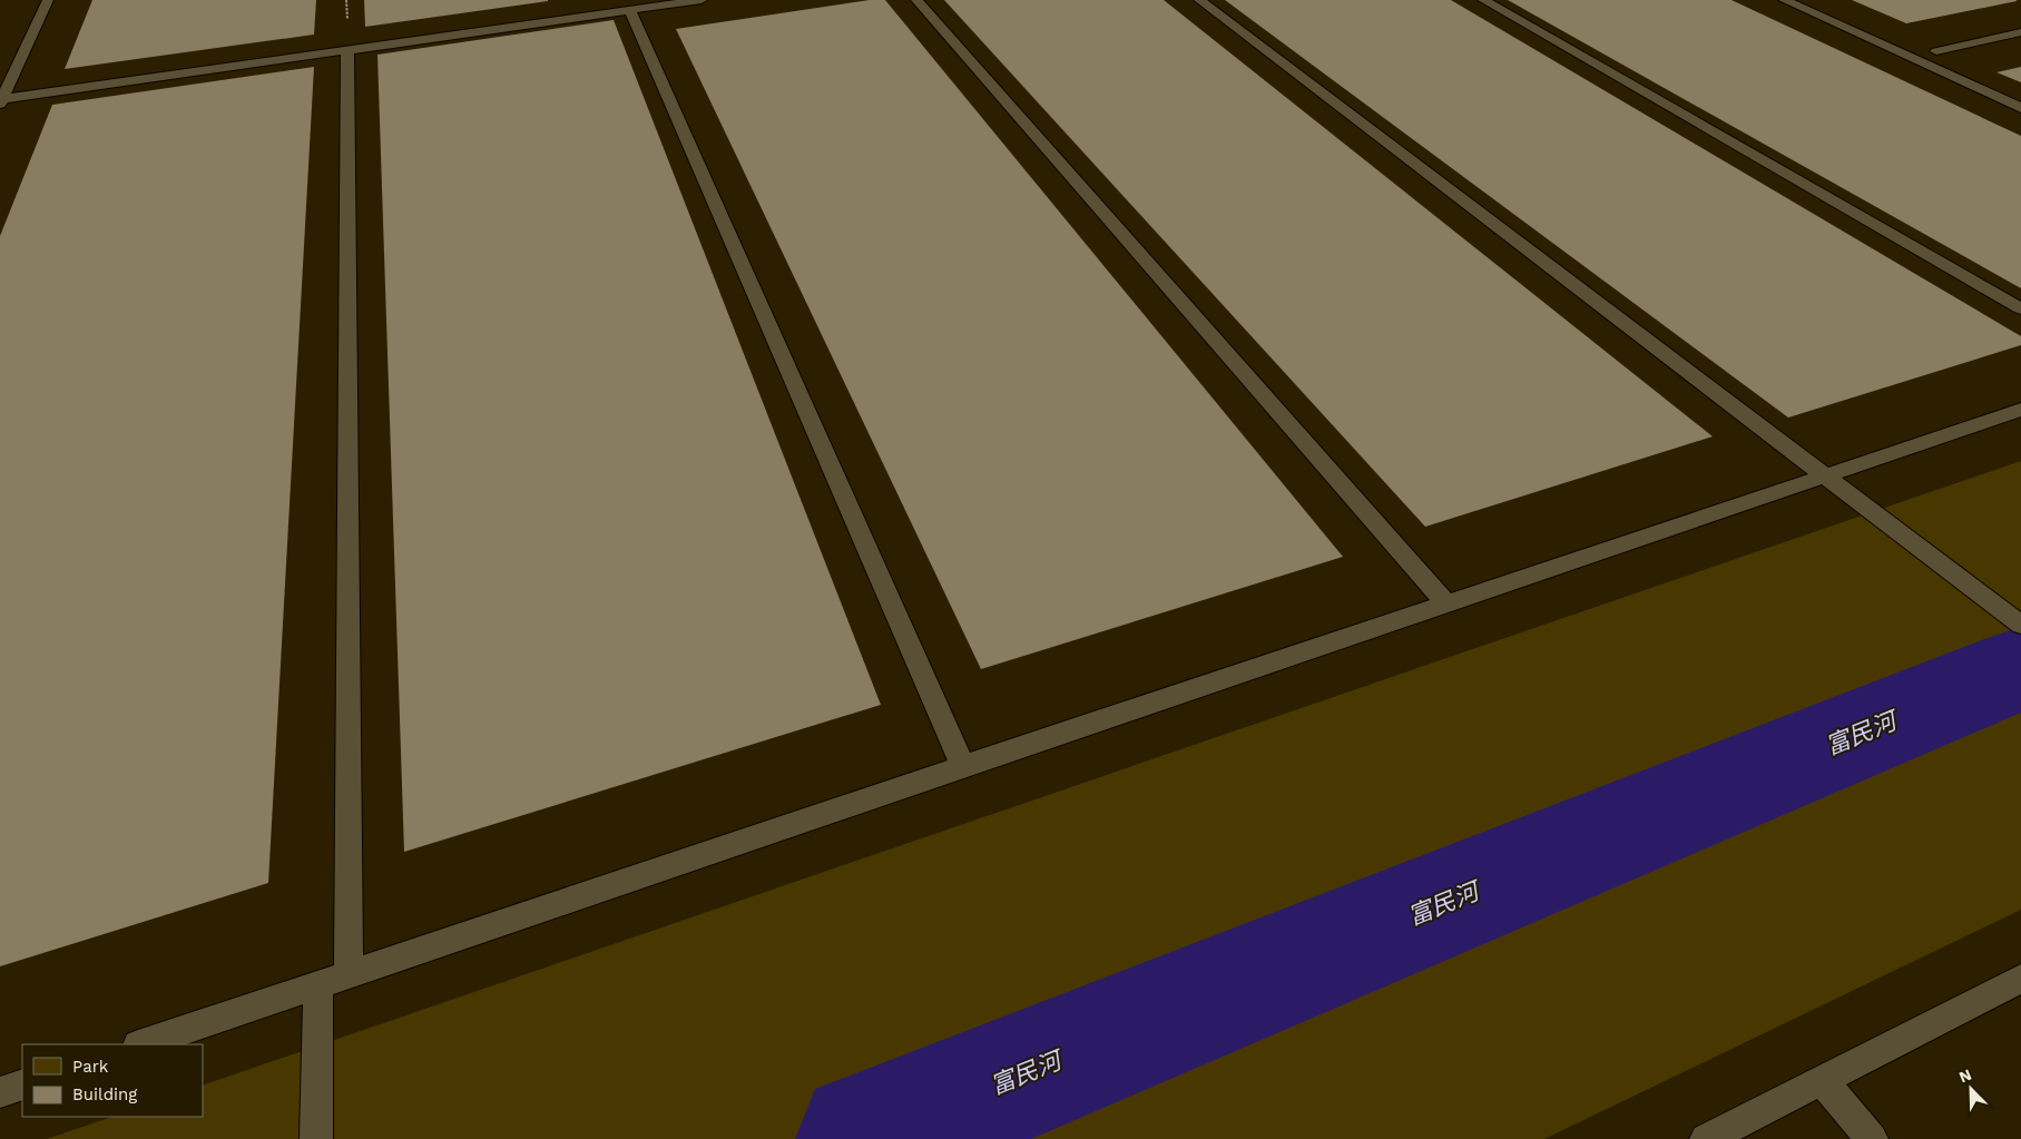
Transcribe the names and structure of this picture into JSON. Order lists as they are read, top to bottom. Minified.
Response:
{"water":["富民河"],"legend":["Park","Building"],"north":"top left"}
